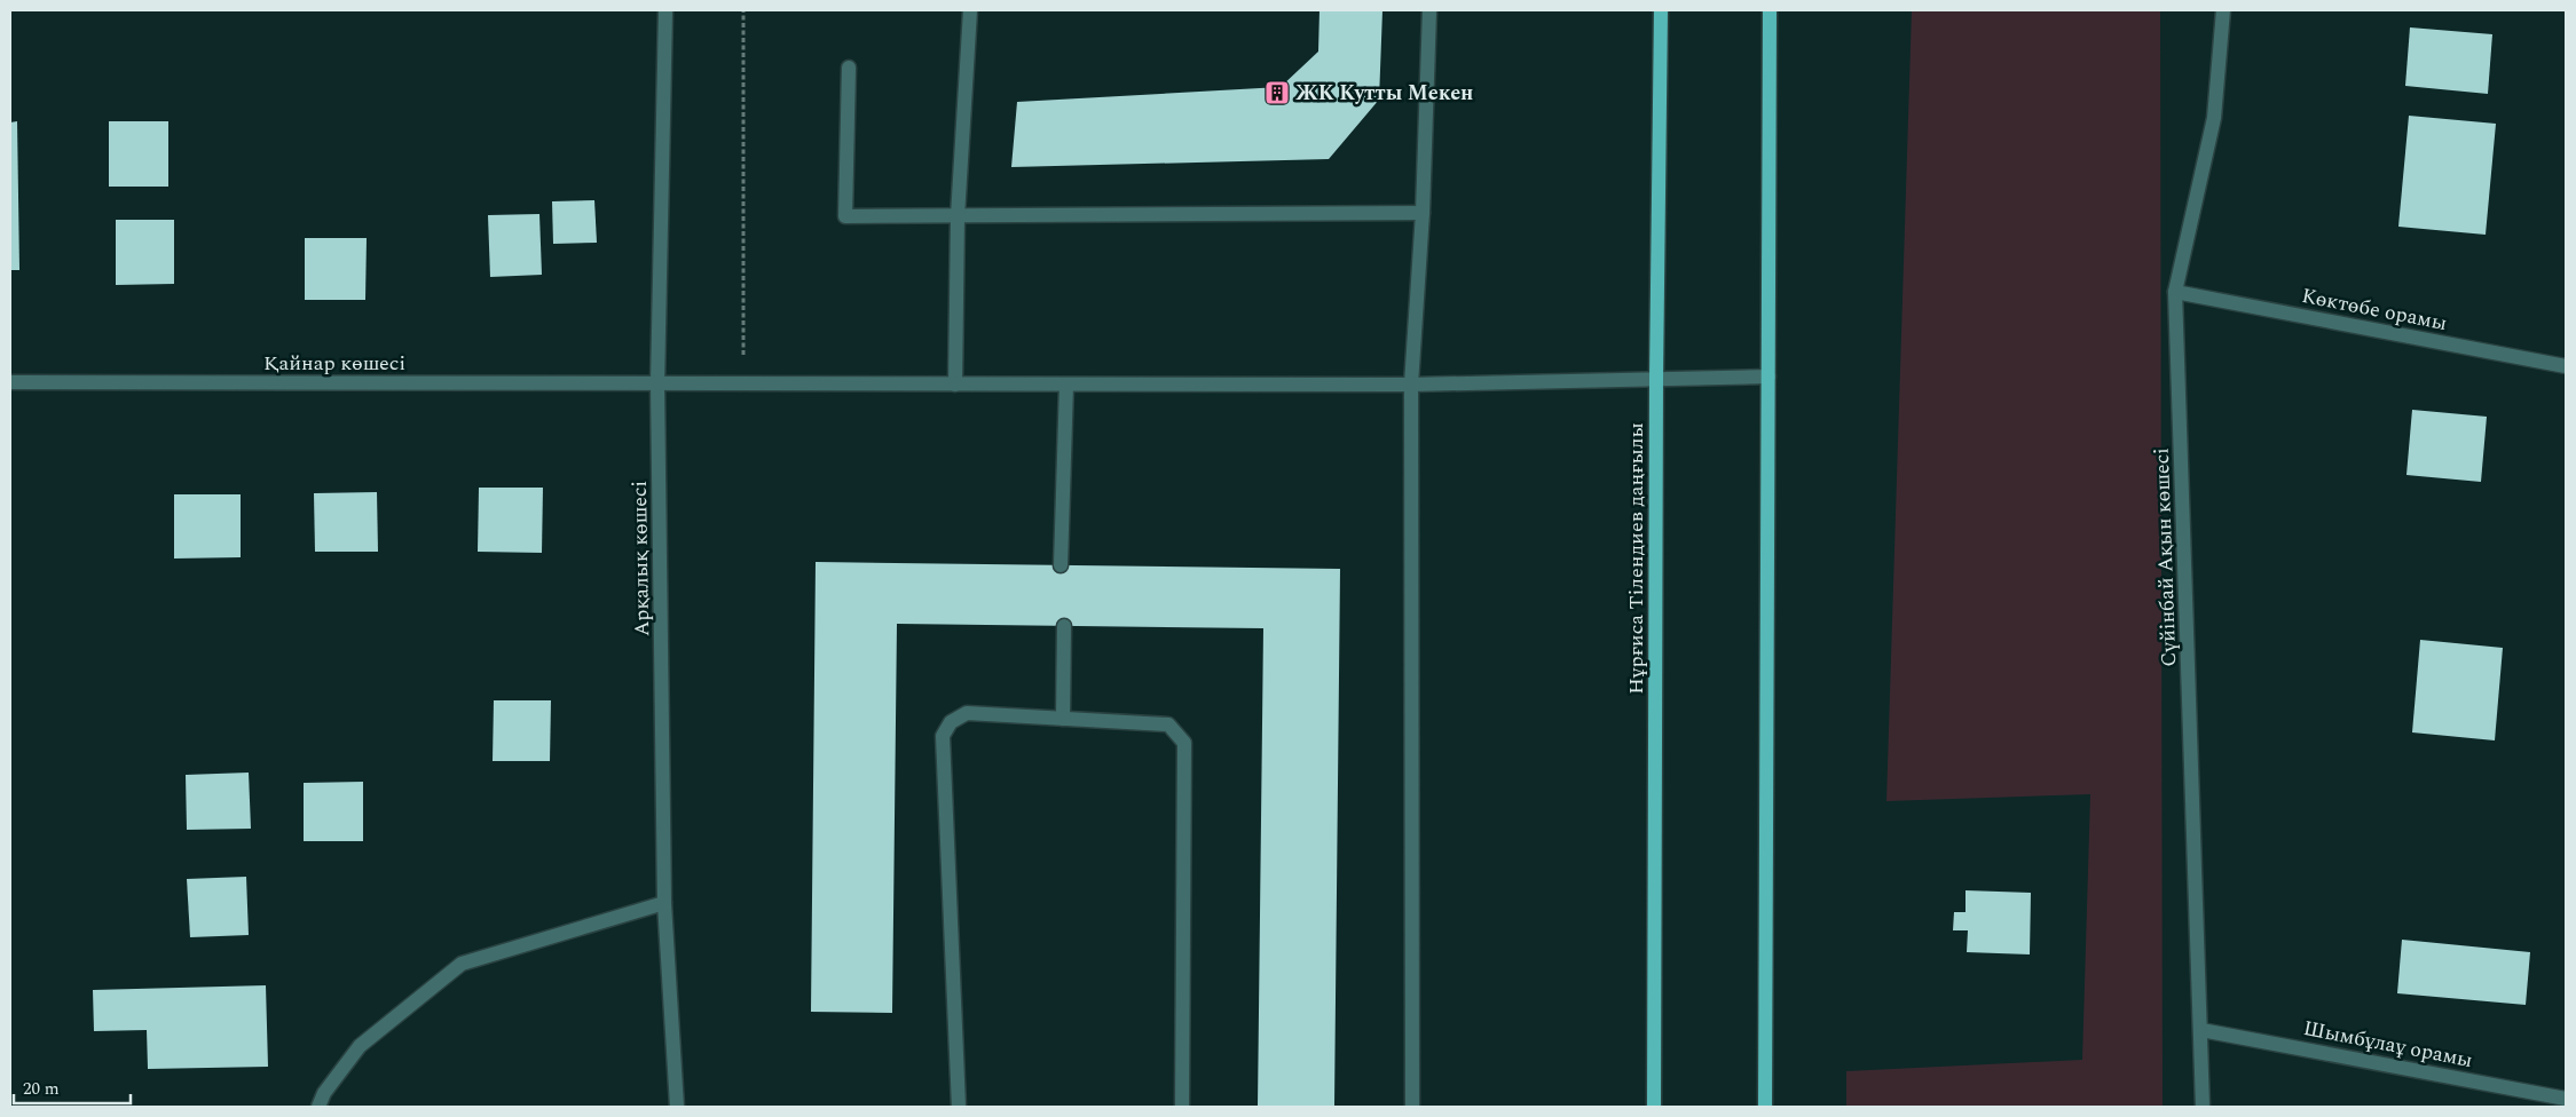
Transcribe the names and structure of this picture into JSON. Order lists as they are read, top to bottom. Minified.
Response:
{"streets":{"main road":["Нұрғиса Тілендиев даңғылы"],"street":["Көктөбе орамы","Қайнар көшесі","Сүйінбай Ақын көшесі","Арқалық көшесі","Шымбұлаұ орамы"]},"crossings":[["Көктөбе орамы","Сүйінбай Ақын көшесі"],["Қайнар көшесі","Арқалық көшесі"],["Қайнар көшесі","Нұрғиса Тілендиев даңғылы"],["Сүйінбай Ақын көшесі","Шымбұлаұ орамы"]],"places":{"building":["ЖК Кутты Мекен"]},"scale_bar":"20 m"}
